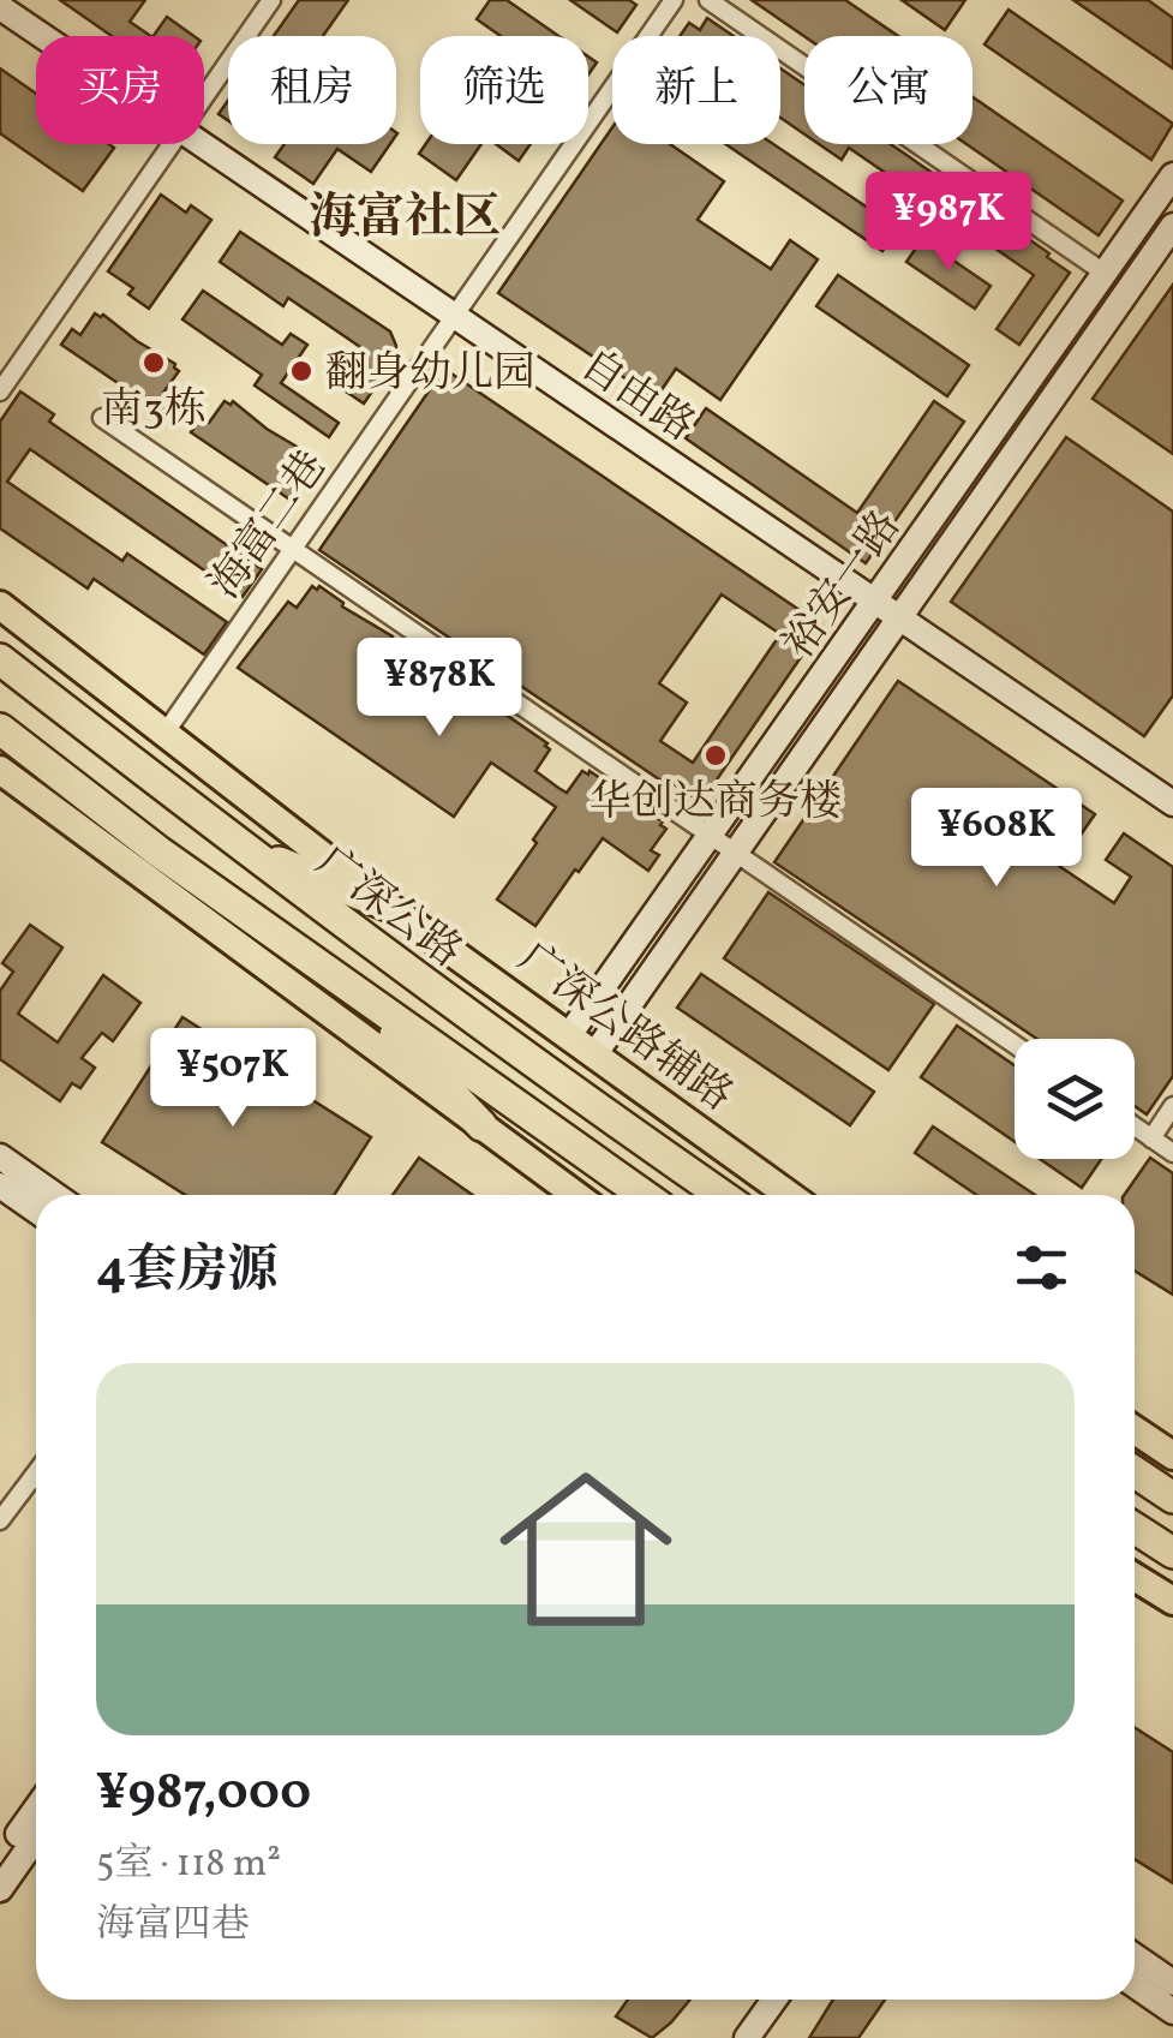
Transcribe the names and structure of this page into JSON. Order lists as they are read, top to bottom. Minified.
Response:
{"streets":{"highway":["广深公路"],"main road":["自由路","裕安一路","广深公路辅路"],"street":["海富二巷"]},"crossings":[["自由路","海富二巷"],["自由路","裕安一路"],["海富二巷","广深公路辅路"],["裕安一路","广深公路辅路"]],"districts":["海富社区"],"places":["南3栋","翻身幼儿园","华创达商务楼"],"page":{"chip":["买房","租房","筛选","新上","公寓"],"price":["¥987K","¥878K","¥608K","¥507K"],"heading":"4套房源","list":[{"name":"¥987,000","note":"5室 · 118 m² · 海富四巷"}]}}
